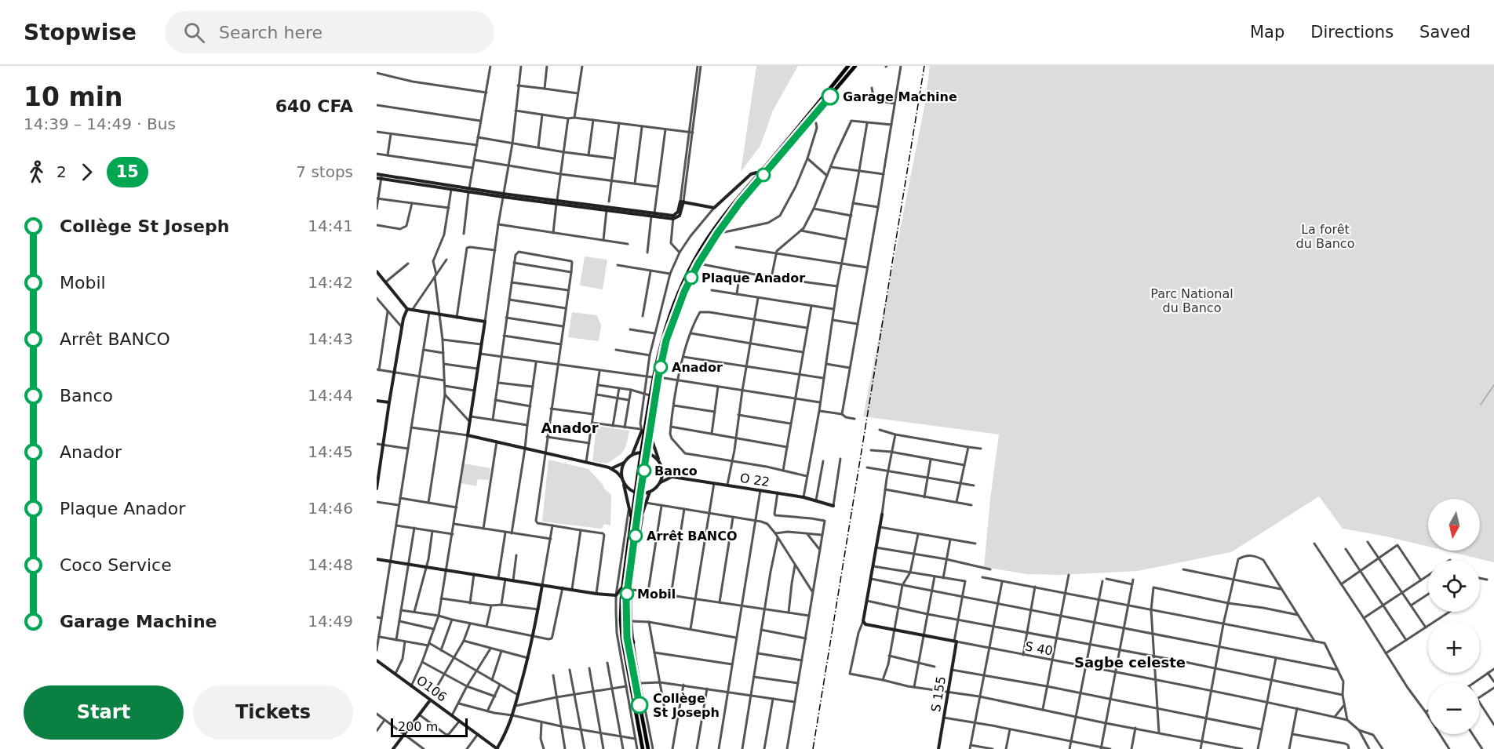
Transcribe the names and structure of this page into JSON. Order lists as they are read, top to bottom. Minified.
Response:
{"streets":{"street":["O 22","S 40","O106","S 155"]},"crossings":[["S 40","S 155"]],"districts":["Anador","Sagbe celeste"],"parks":["La forêt du Banco","Parc National du Banco"],"places":["Garage Machine","Plaque Anador","Anador","Banco","Arrêt BANCO","Mobil","Collège St Joseph"],"lines":["bus line 15"],"scale_bar":"200 m","north":"bottom","page":{"header":"Stopwise","search":"Search here","nav":["Map","Directions","Saved"],"heading":["10 min","14:39 – 14:49 · Bus","640 CFA"],"legs":["2","15","7 stops"],"list":[{"name":"Collège St Joseph","value":"14:41"},{"name":"Mobil","value":"14:42"},{"name":"Arrêt BANCO","value":"14:43"},{"name":"Banco","value":"14:44"},{"name":"Anador","value":"14:45"},{"name":"Plaque Anador","value":"14:46"},{"name":"Coco Service","value":"14:48"},{"name":"Garage Machine","value":"14:49"}],"map_buttons":["+","−"],"buttons":["Start","Tickets"],"scale":"200 m"}}
